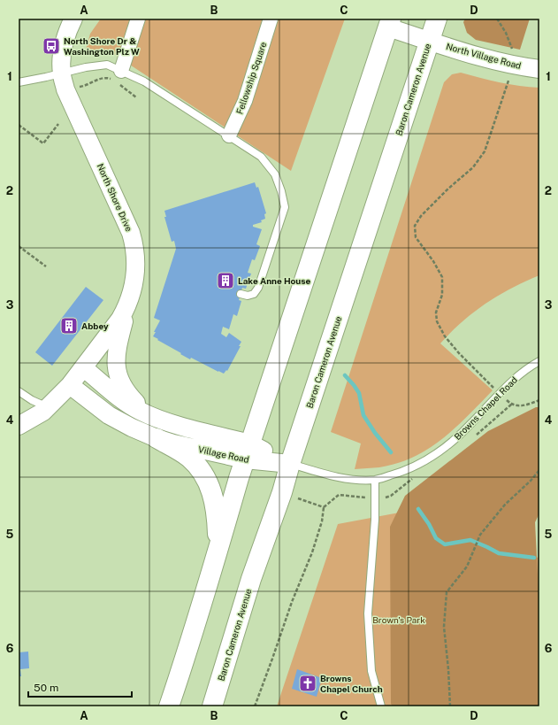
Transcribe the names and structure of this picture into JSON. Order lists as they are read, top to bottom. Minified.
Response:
{"streets":{"main road":["Baron Cameron Avenue"],"street":["North Village Road","Fellowship Square","North Shore Drive","Village Road"],"lane":["Browns Chapel Road"]},"crossings":[["North Village Road","Baron Cameron Avenue"],["Baron Cameron Avenue","Browns Chapel Road"],["Baron Cameron Avenue","Village Road"],["North Shore Drive","Village Road"],["Browns Chapel Road","Village Road"]],"parks":["Brown's Park"],"places":{"bus stop":["North Shore Dr & Washington Plz W"],"building":["Lake Anne House","Abbey"],"church":["Browns Chapel Church"]},"scale_bar":"50 m","grid":{"columns":["A","B","C","D"],"rows":["1","2","3","4","5","6"]}}
